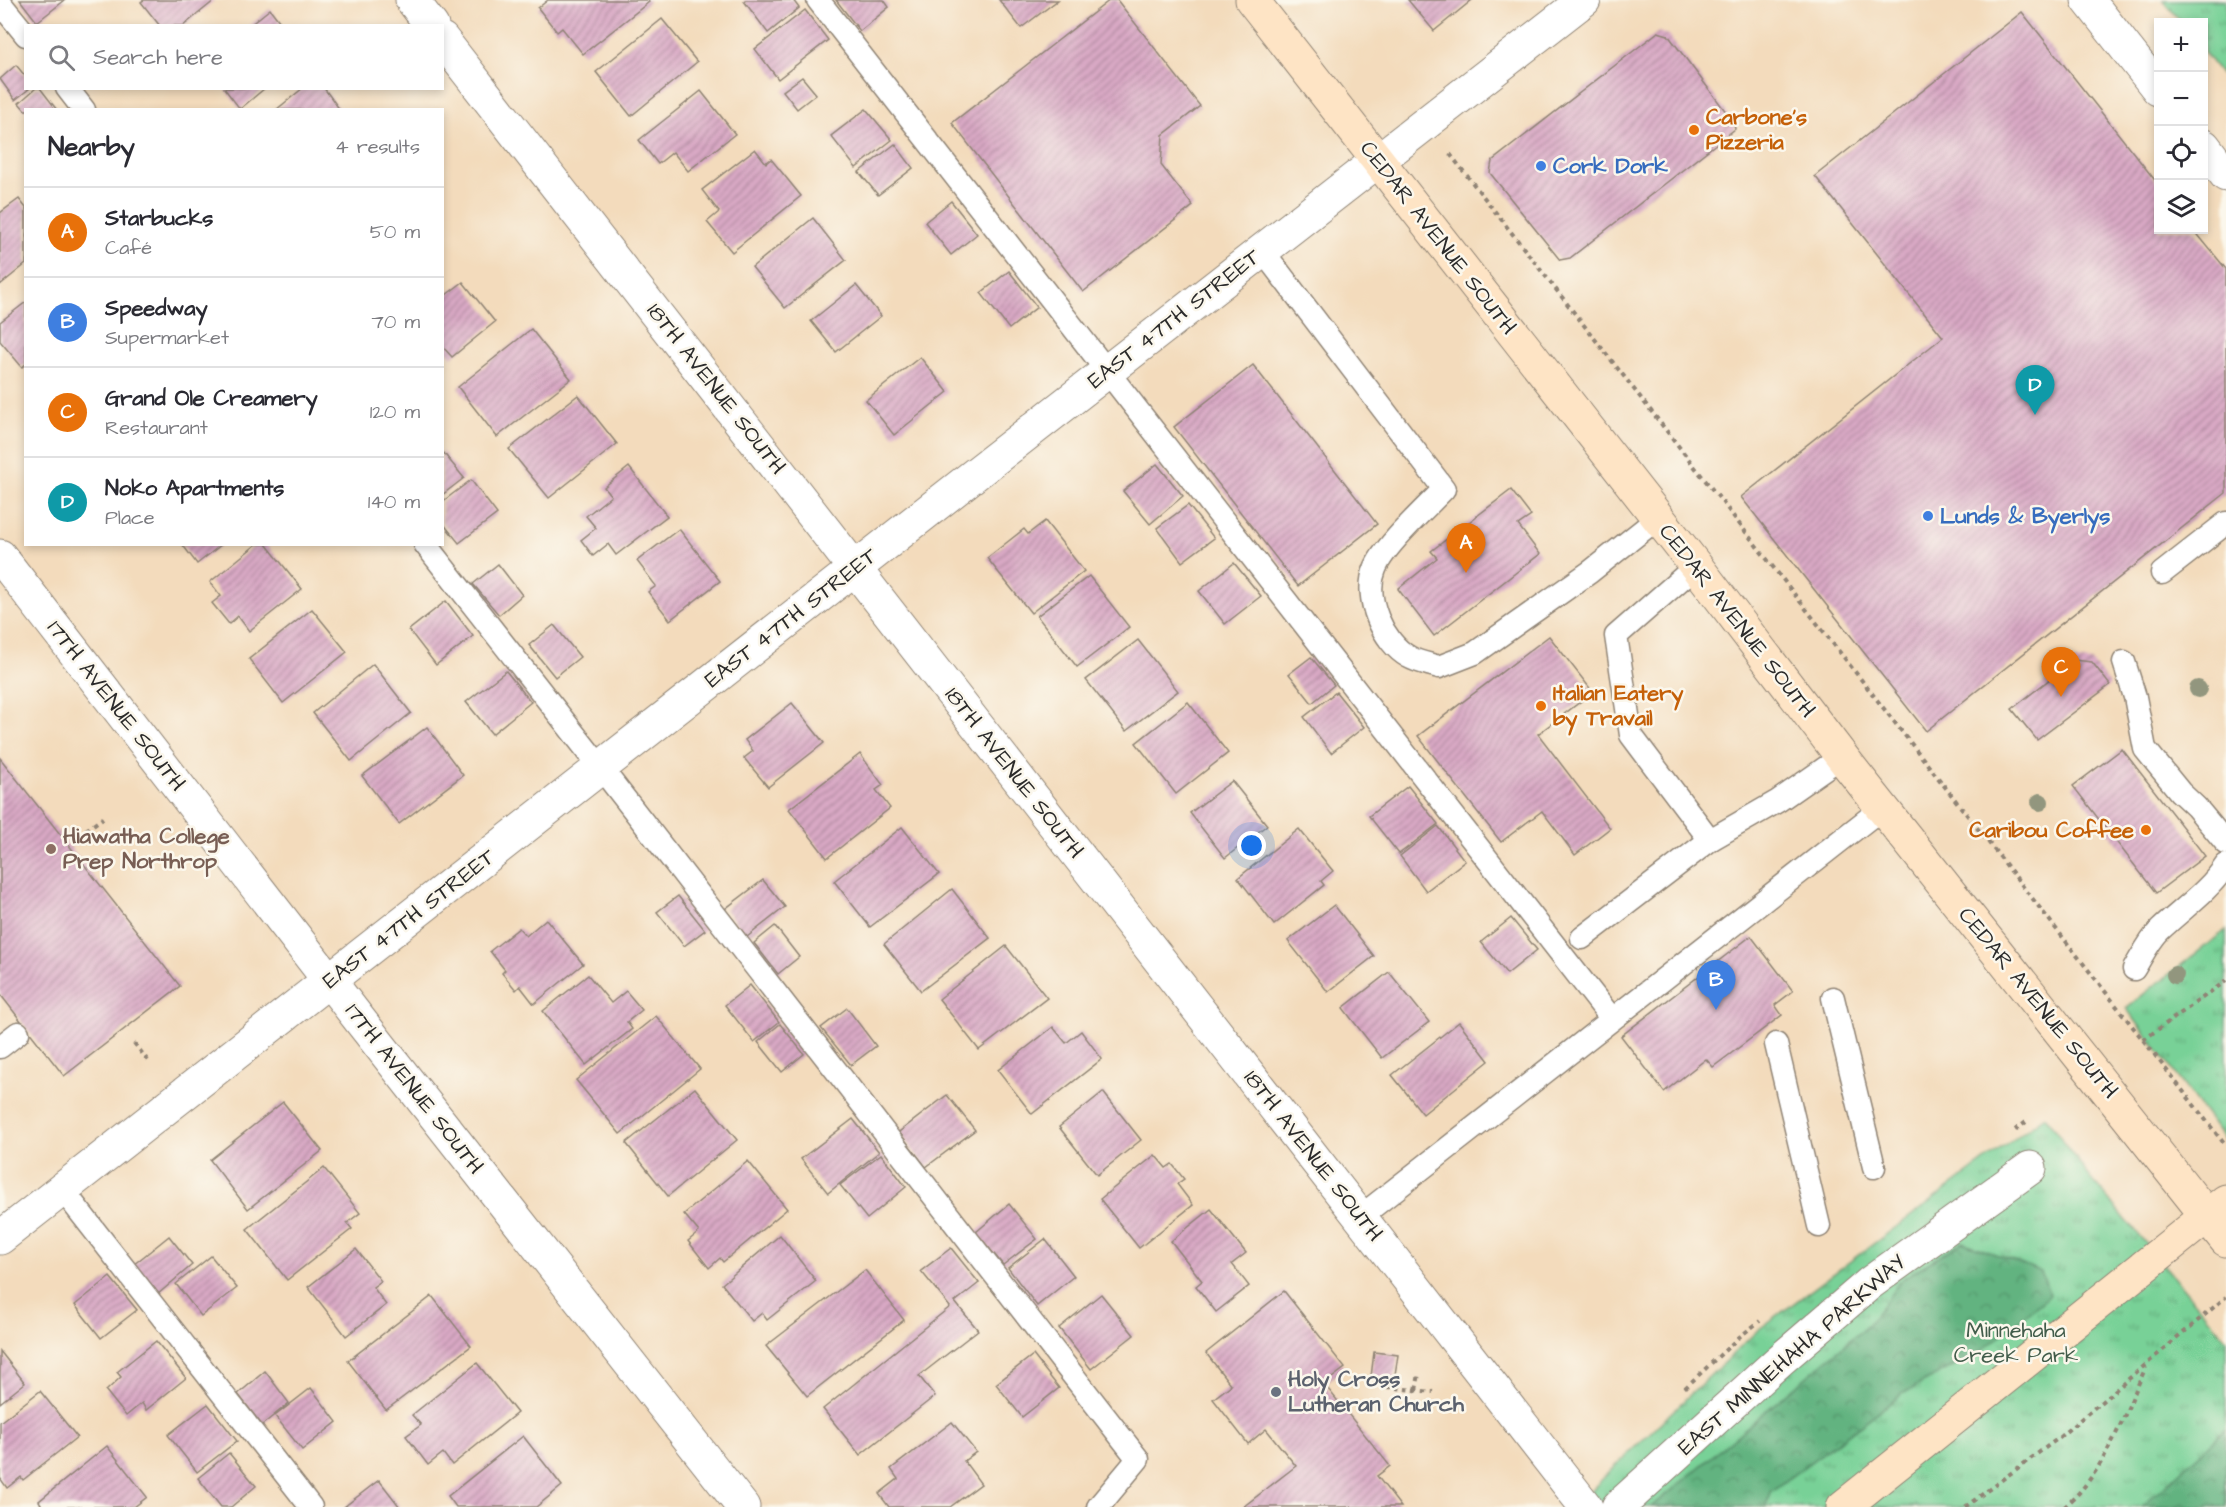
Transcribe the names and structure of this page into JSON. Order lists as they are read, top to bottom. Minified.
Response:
{"streets":{"main road":["CEDAR AVENUE SOUTH"],"street":["EAST 47TH STREET","18TH AVENUE SOUTH","17TH AVENUE SOUTH","EAST MINNEHAHA PARKWAY"]},"crossings":[["CEDAR AVENUE SOUTH","EAST 47TH STREET"],["EAST 47TH STREET","18TH AVENUE SOUTH"],["EAST 47TH STREET","17TH AVENUE SOUTH"]],"parks":["Minnehaha Creek Park"],"places":["Carbone's Pizzeria","Cork Dork","Lunds & Byerlys","Italian Eatery by Travail","Caribou Coffee","Hiawatha College Prep Northrop","Holy Cross Lutheran Church"],"page":{"map_buttons":["+","−"],"search":"Search here","heading":["Nearby","4 results"],"list":[{"mark":"A","name":"Starbucks","note":"Café","value":"50 m"},{"mark":"B","name":"Speedway","note":"Supermarket","value":"70 m"},{"mark":"C","name":"Grand Ole Creamery","note":"Restaurant","value":"120 m"},{"mark":"D","name":"Noko Apartments","note":"Place","value":"140 m"}],"pins":["D","A","C","B"]}}
